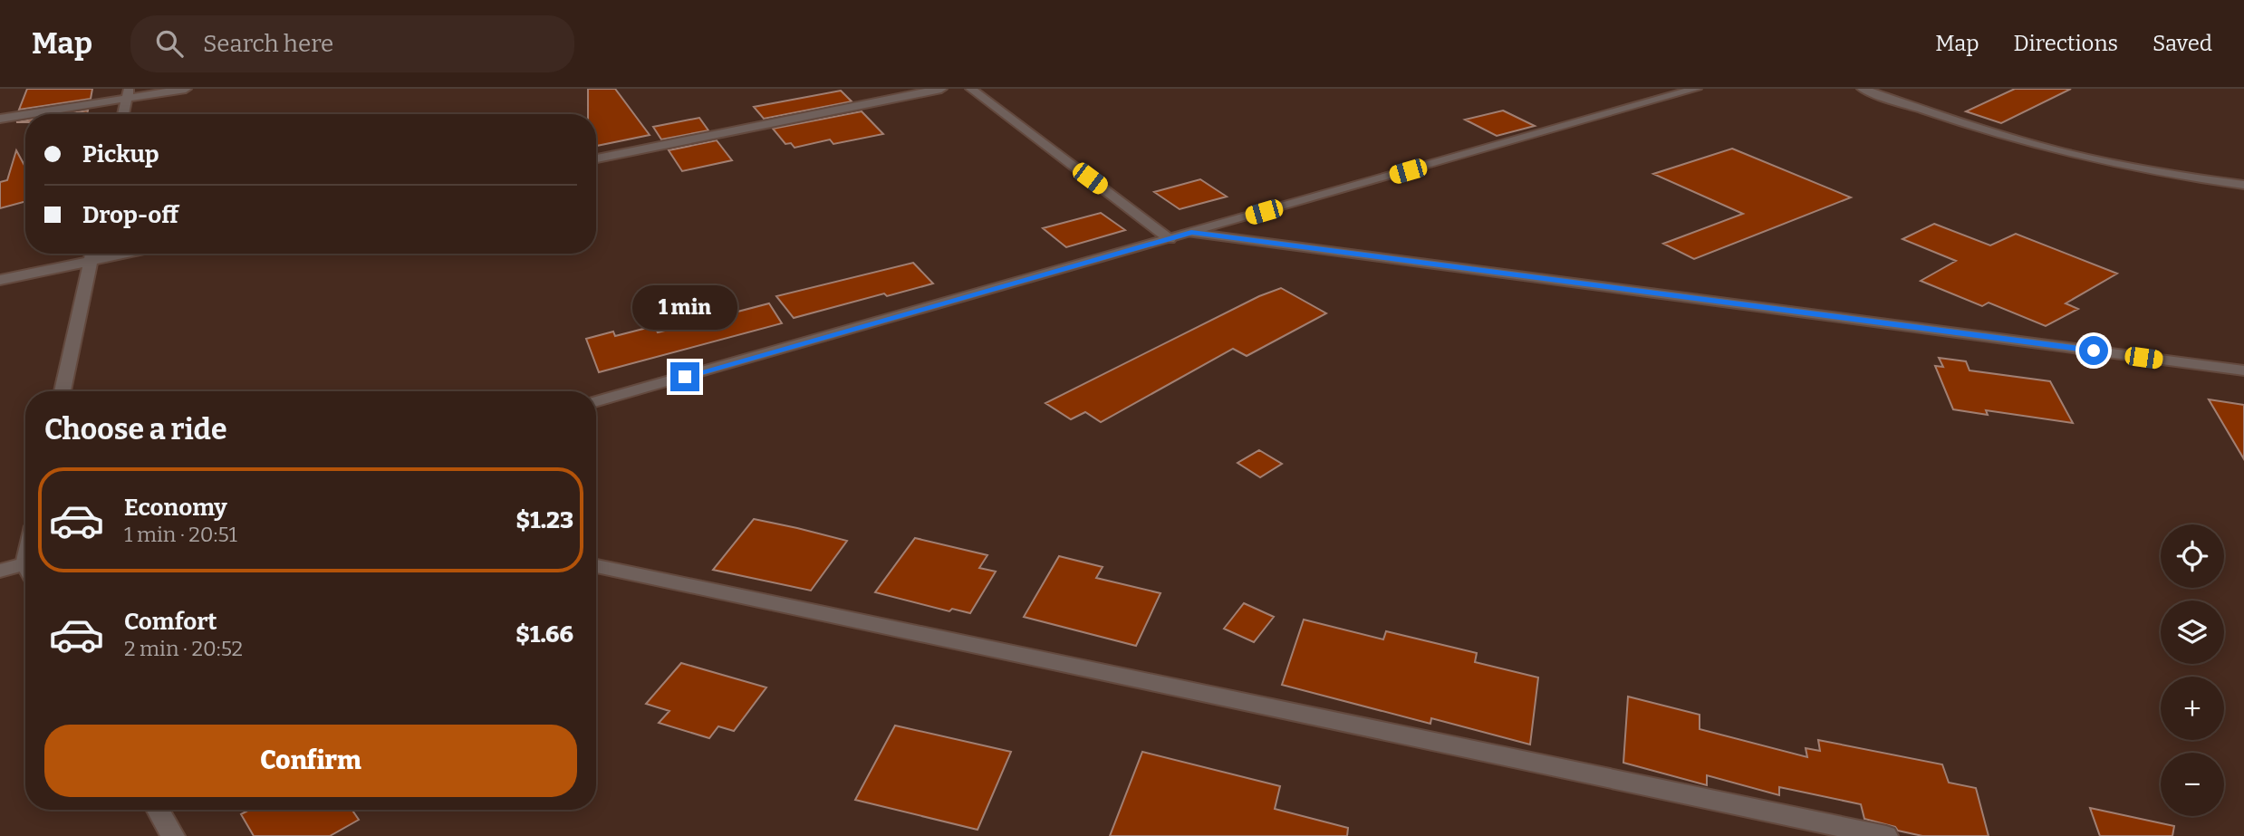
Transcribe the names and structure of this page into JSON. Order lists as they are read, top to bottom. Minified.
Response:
{"page":{"header":"Map","search":"Search here","nav":["Map","Directions","Saved"],"banner":["Pickup","Drop-off"],"bubble":"1 min","heading":"Choose a ride","list":[{"name":"Economy","note":"1 min · 20:51","value":"$1.23"},{"name":"Comfort","note":"2 min · 20:52","value":"$1.66"}],"map_buttons":["+","−"],"buttons":"Confirm"}}
